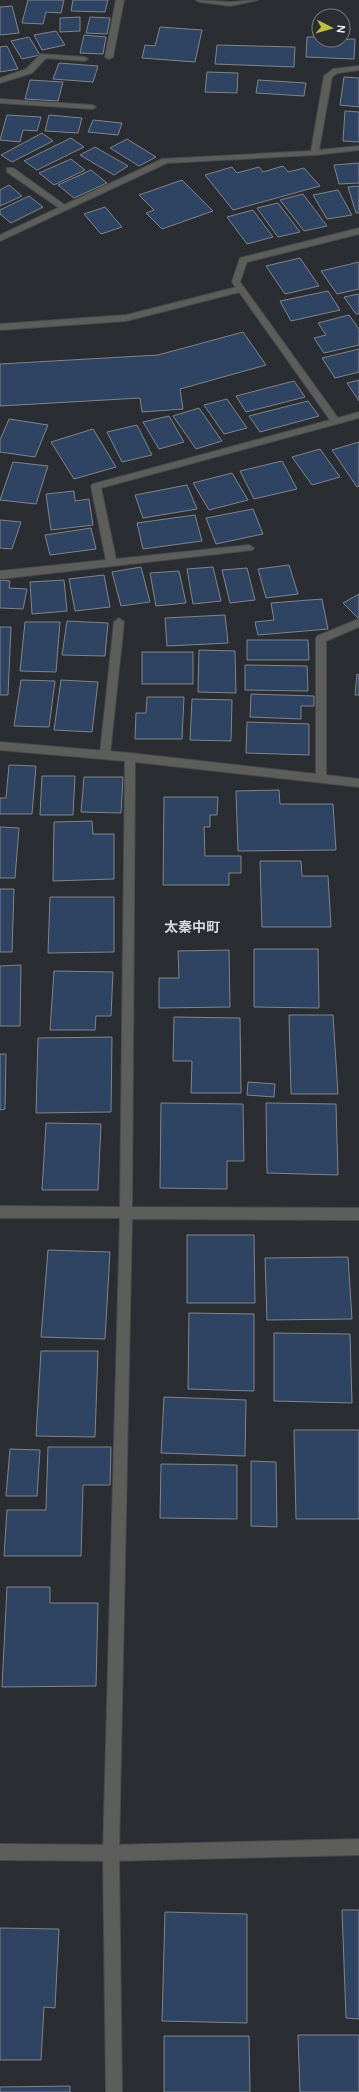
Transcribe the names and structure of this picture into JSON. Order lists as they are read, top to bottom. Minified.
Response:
{"districts":["太秦中町"],"north":"right"}
